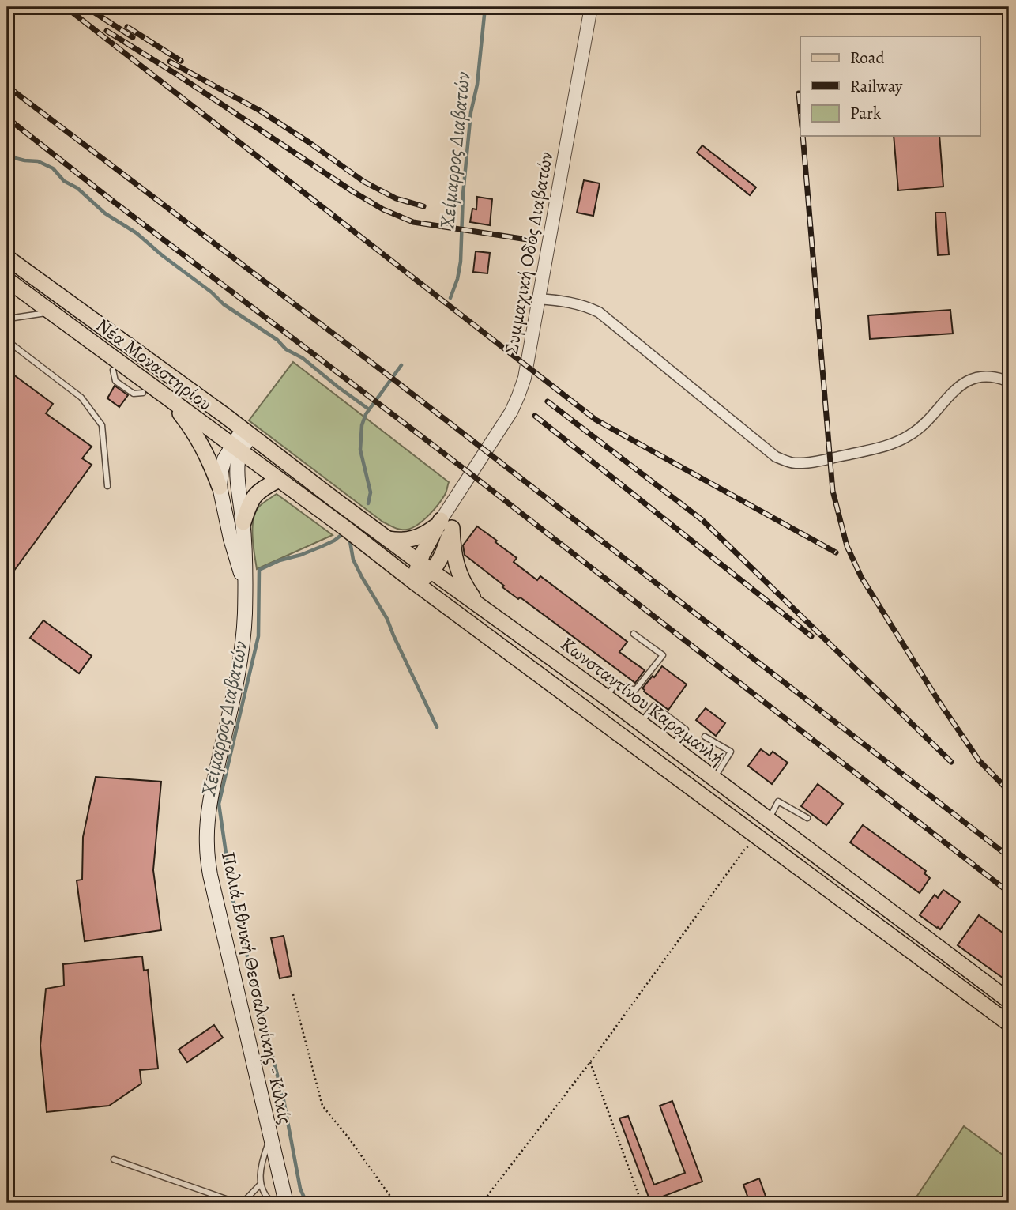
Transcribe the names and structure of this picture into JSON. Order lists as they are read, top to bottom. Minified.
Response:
{"streets":{"main road":["Νέα Μοναστηρίου","Κωνσταντίνου Καραμανλή","Παλιά Εθνική Θεσσαλονίκης - Κιλκίς"],"street":["Συμμαχική Οδός Διαβατών"]},"crossings":[["Νέα Μοναστηρίου","Κωνσταντίνου Καραμανλή"],["Νέα Μοναστηρίου","Παλιά Εθνική Θεσσαλονίκης - Κιλκίς"],["Κωνσταντίνου Καραμανλή","Παλιά Εθνική Θεσσαλονίκης - Κιλκίς"]],"water":["Χείμαρρος Διαβατών"],"legend":["Road","Railway","Park"]}
